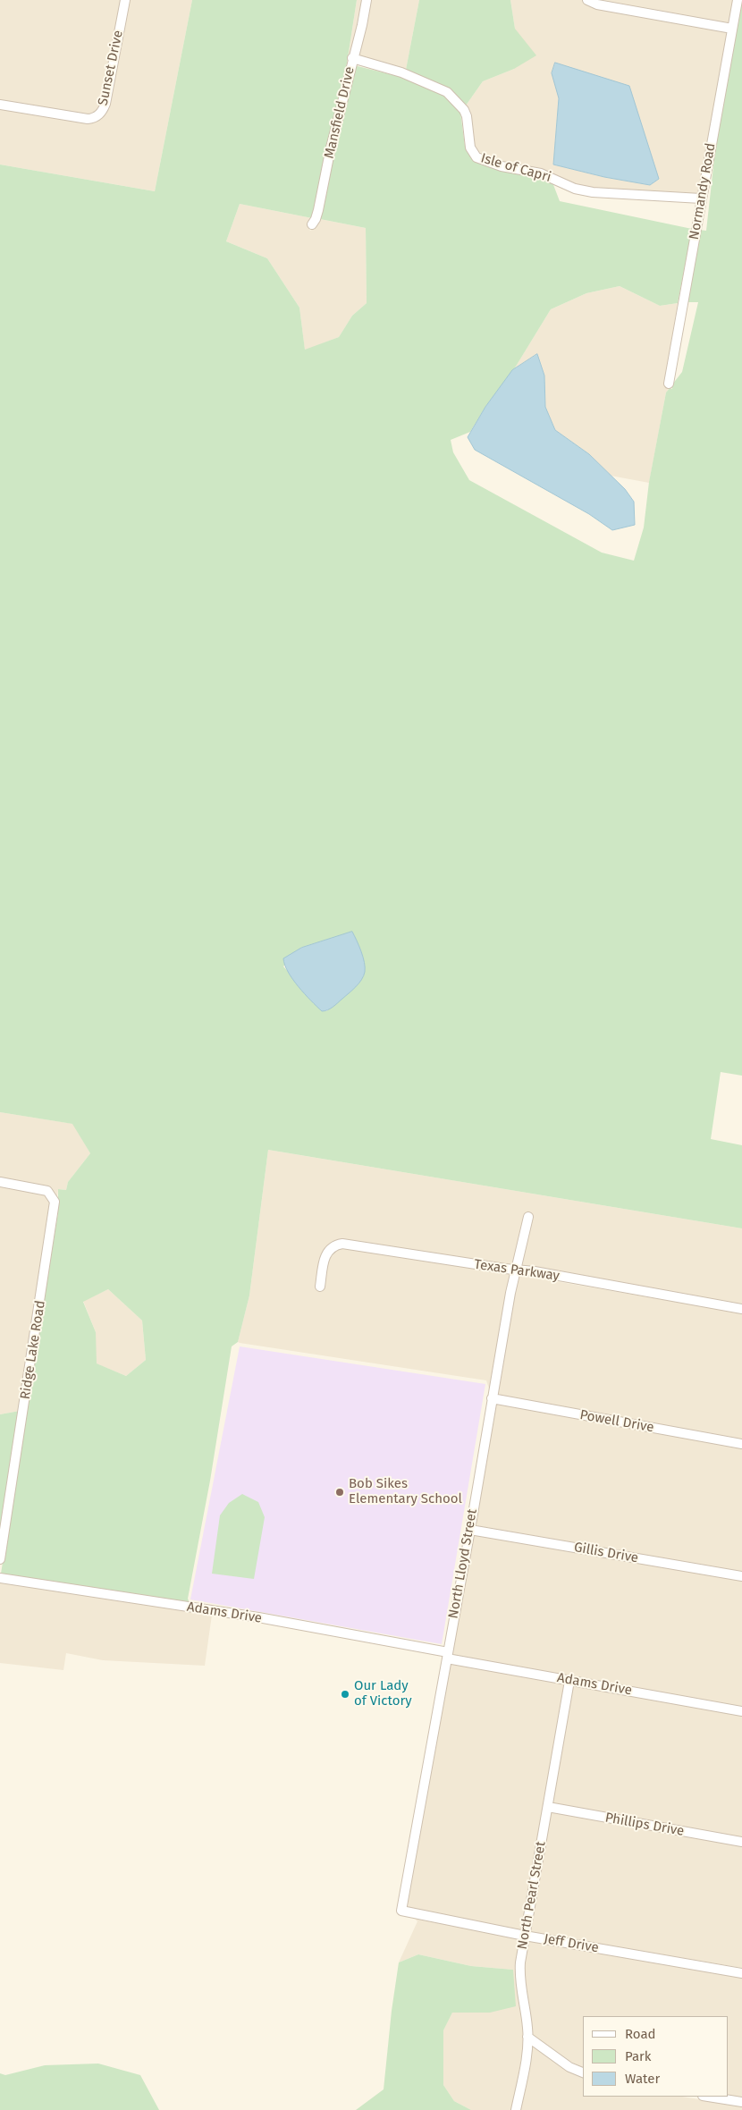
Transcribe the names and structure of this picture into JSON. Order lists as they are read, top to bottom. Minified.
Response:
{"streets":{"street":["Sunset Drive","Mansfield Drive","Isle of Capri","Normandy Road","Texas Parkway","Ridge Lake Road","Powell Drive","Gillis Drive","North Lloyd Street","Adams Drive","Phillips Drive","North Pearl Street","Jeff Drive"]},"crossings":[["Mansfield Drive","Isle of Capri"],["Isle of Capri","Normandy Road"],["Texas Parkway","North Lloyd Street"],["Powell Drive","North Lloyd Street"],["Gillis Drive","North Lloyd Street"],["North Lloyd Street","Adams Drive"],["North Lloyd Street","Jeff Drive"],["Adams Drive","North Pearl Street"],["Phillips Drive","North Pearl Street"],["North Pearl Street","Jeff Drive"]],"places":["Bob Sikes Elementary School","Our Lady of Victory"],"legend":["Road","Park","Water"]}
